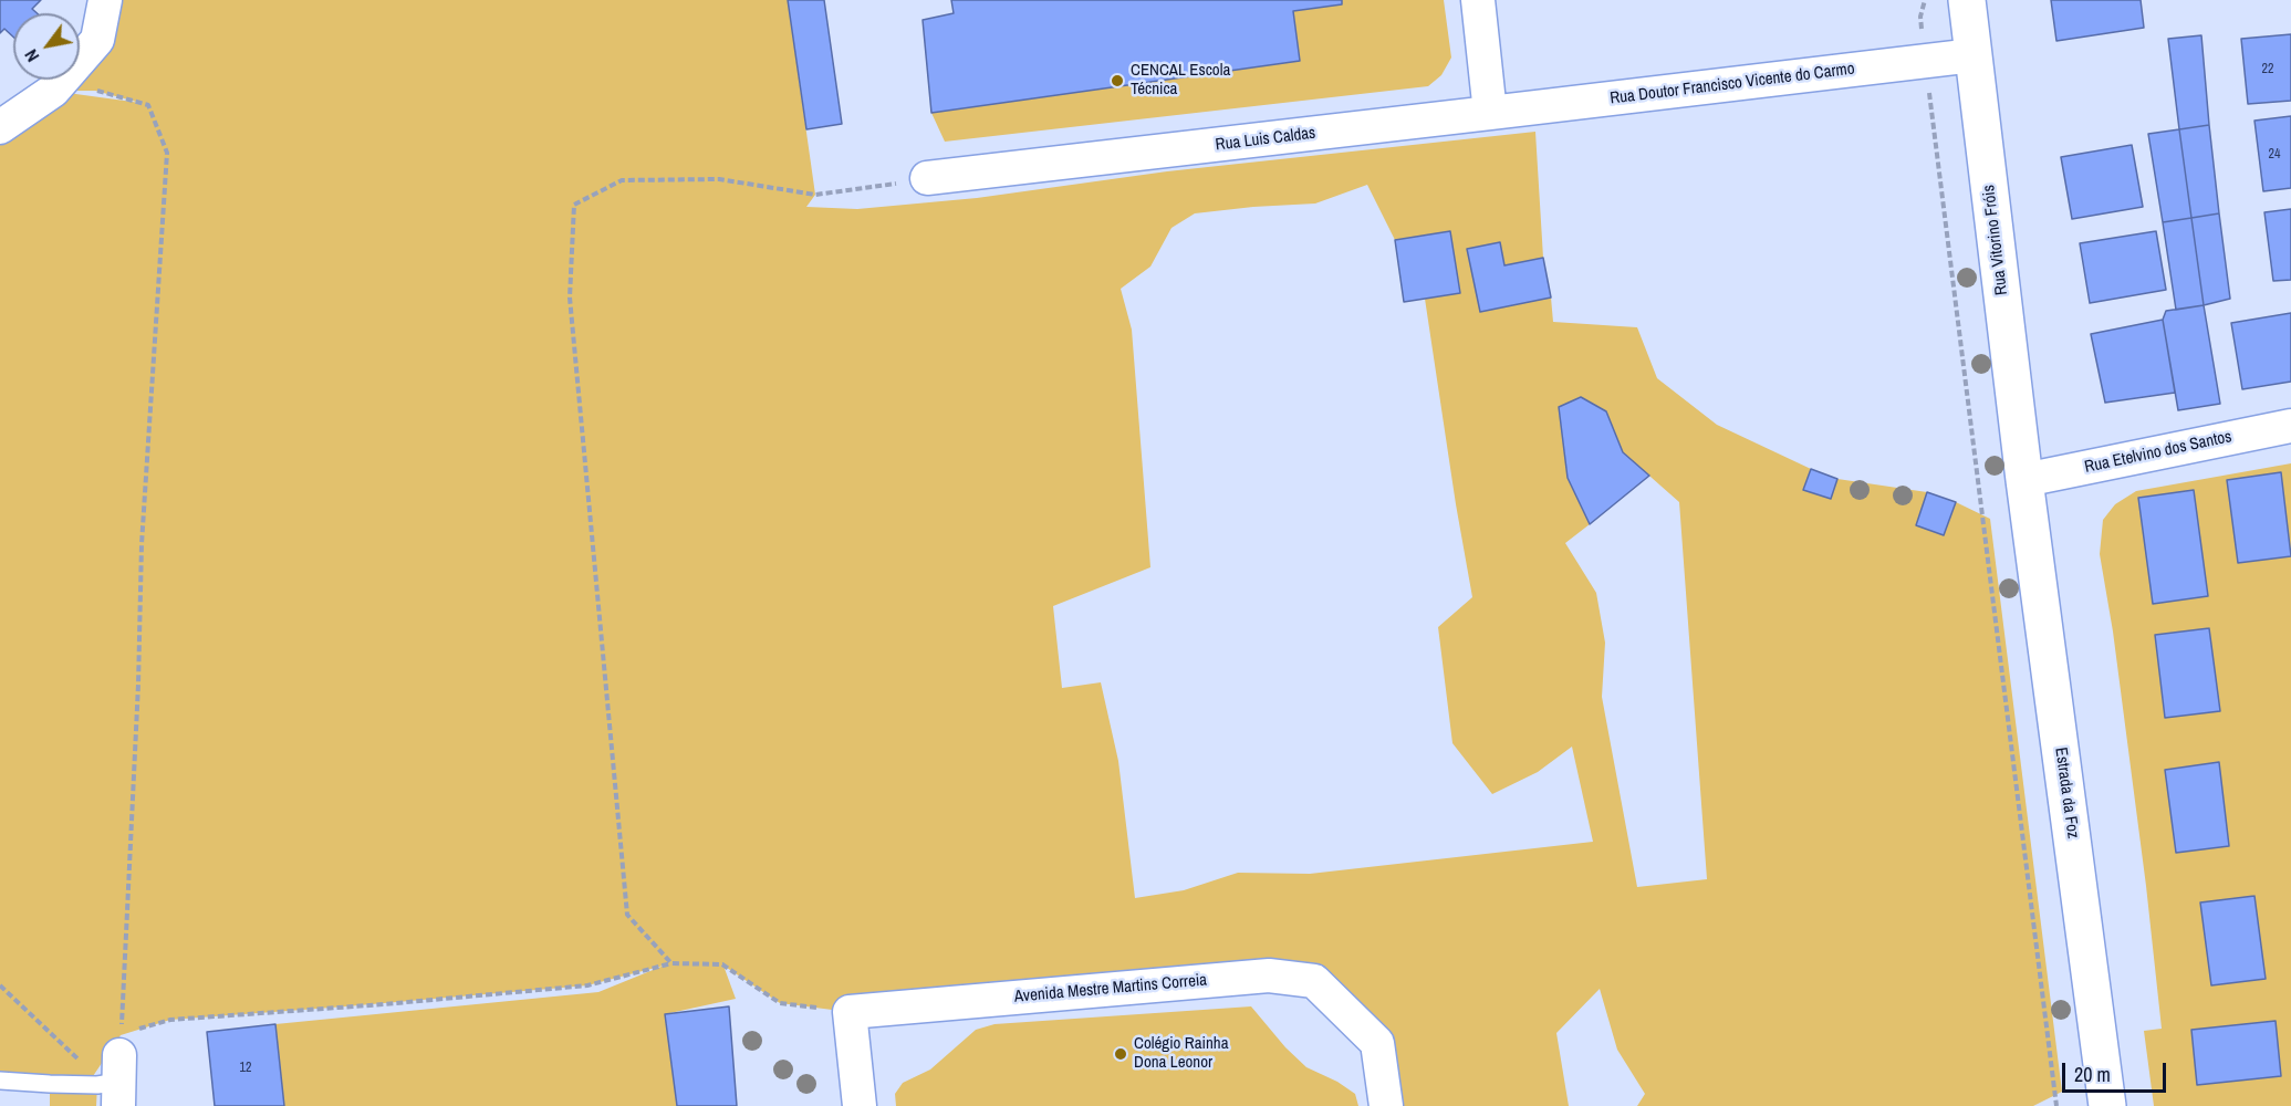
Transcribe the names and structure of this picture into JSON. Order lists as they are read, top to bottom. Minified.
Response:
{"streets":{"main road":["Rua Vitorino Fróis","Estrada da Foz"],"street":["Rua Doutor Francisco Vicente do Carmo","Rua Luis Caldas","Rua Etelvino dos Santos","Avenida Mestre Martins Correia"]},"crossings":[["Rua Doutor Francisco Vicente do Carmo","Rua Luis Caldas"],["Rua Doutor Francisco Vicente do Carmo","Rua Vitorino Fróis"],["Rua Vitorino Fróis","Rua Etelvino dos Santos"],["Rua Vitorino Fróis","Estrada da Foz"],["Rua Etelvino dos Santos","Estrada da Foz"]],"places":["CENCAL Escola Técnica","Colégio Rainha Dona Leonor"],"house_numbers":["22","24","12"],"scale_bar":"20 m","north":"bottom left"}
